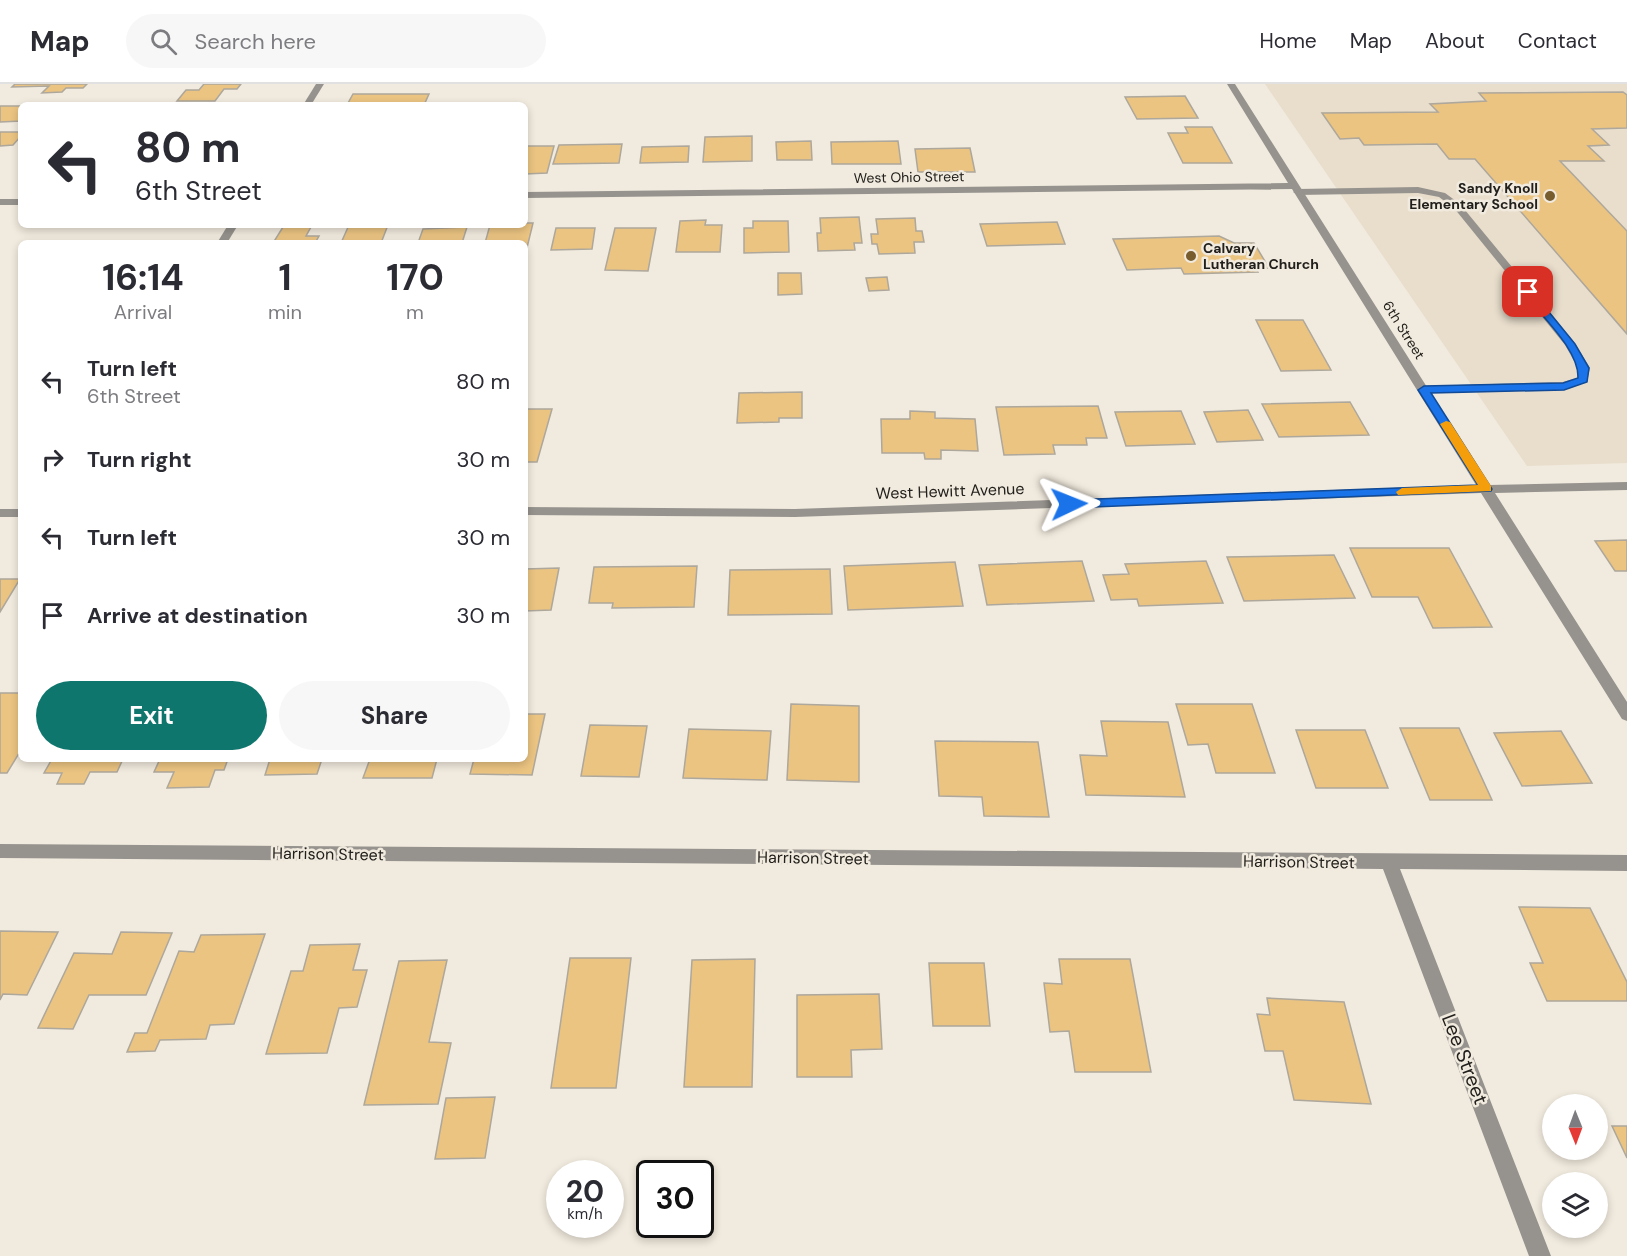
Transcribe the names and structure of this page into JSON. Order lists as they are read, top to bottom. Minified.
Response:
{"streets":{"street":["West Ohio Street","6th Street","West Hewitt Avenue","Harrison Street","Lee Street"]},"crossings":[["West Ohio Street","6th Street"],["6th Street","West Hewitt Avenue"],["Harrison Street","Lee Street"]],"places":["Sandy Knoll Elementary School","Calvary Lutheran Church"],"north":"bottom","page":{"header":"Map","search":"Search here","nav":["Home","Map","About","Contact"],"turn":["80 m","6th Street"],"eta":["16:14","Arrival","1","min","170","m"],"list":[{"name":"Turn left","note":"6th Street","value":"80 m"},{"name":"Turn right","value":"30 m"},{"name":"Turn left","value":"30 m"},{"name":"Arrive at destination","value":"30 m"}],"buttons":["Exit","Share"],"speed":"20 km/h","limit":"30"}}
